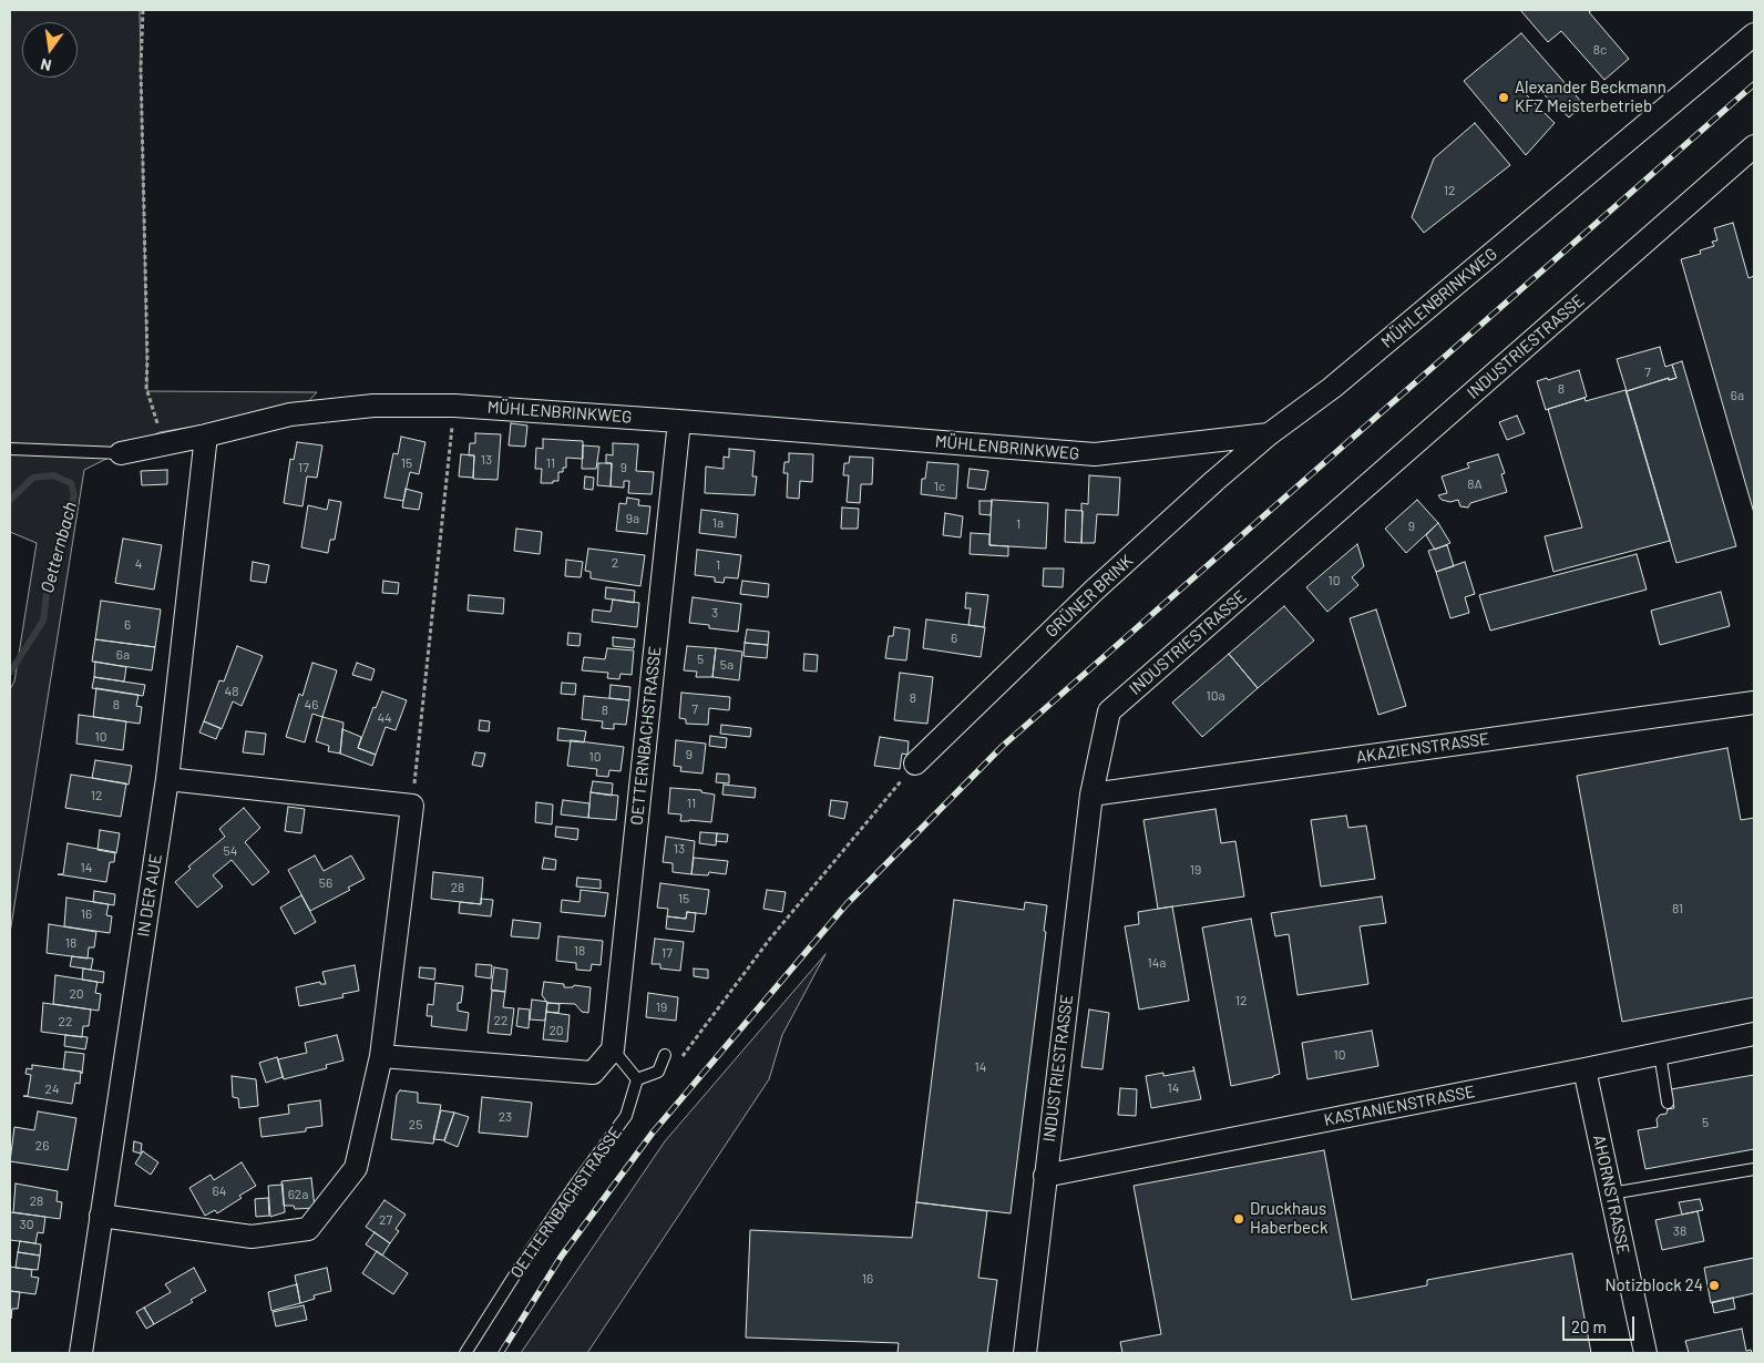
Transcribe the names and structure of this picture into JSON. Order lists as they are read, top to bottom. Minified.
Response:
{"streets":{"street":["MÜHLENBRINKWEG","INDUSTRIESTRASSE","GRÜNER BRINK","OETTERNBACHSTRASSE","AKAZIENSTRASSE","IN DER AUE","KASTANIENSTRASSE","AHORNSTRASSE"]},"crossings":[["MÜHLENBRINKWEG","GRÜNER BRINK"],["MÜHLENBRINKWEG","OETTERNBACHSTRASSE"],["MÜHLENBRINKWEG","IN DER AUE"],["INDUSTRIESTRASSE","AKAZIENSTRASSE"],["INDUSTRIESTRASSE","KASTANIENSTRASSE"],["KASTANIENSTRASSE","AHORNSTRASSE"]],"water":["Oetternbach"],"places":["Alexander Beckmann KFZ Meisterbetrieb","Druckhaus Haberbeck","Notizblock 24"],"house_numbers":["8c","12","7","8","6a","13","15","11","17","9","8A","1c","9a","1a","1","9","2","4","1","10","3","6","6","6a","5","5a","48","10a","8","8","46","7","8","44","10","9","10","12","11","13","54","14","19","56","28","15","81","16","18","18","17","14a","20","12","19","22","22","20","10","14","14","24","23","5","25","26","64","62a","28","27","30","38","16"],"scale_bar":"20 m","north":"bottom"}
